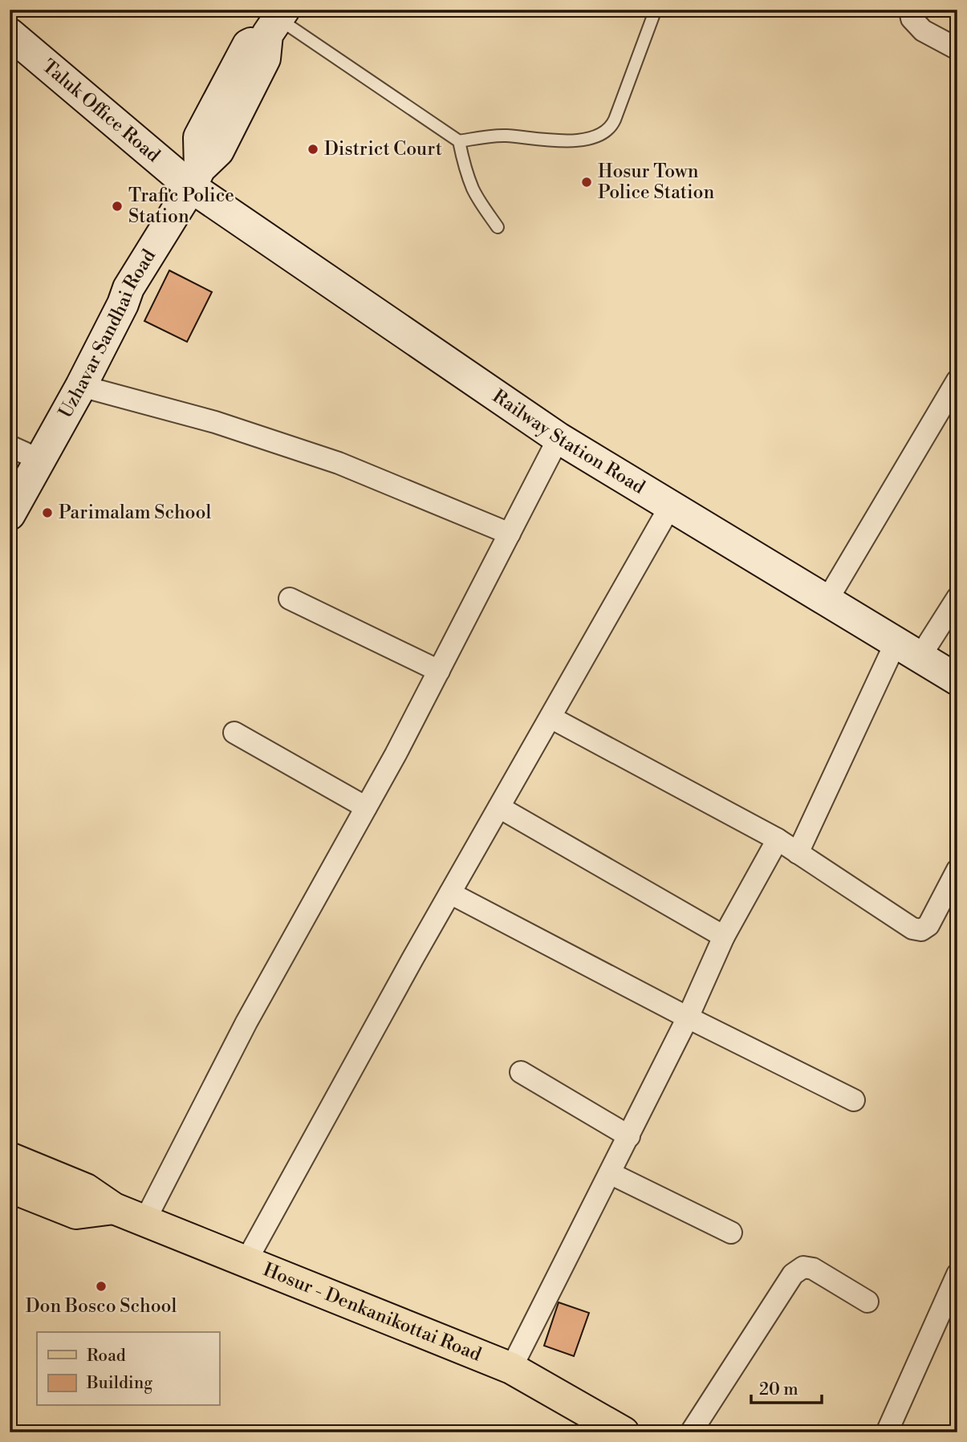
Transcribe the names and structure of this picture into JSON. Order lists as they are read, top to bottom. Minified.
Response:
{"streets":{"main road":["Taluk Office Road","Uzhavar Sandhai Road","Railway Station Road","Hosur - Denkanikottai Road"]},"crossings":[["Taluk Office Road","Uzhavar Sandhai Road"],["Taluk Office Road","Railway Station Road"],["Uzhavar Sandhai Road","Railway Station Road"]],"places":["District Court","Hosur Town Police Station","Trafic Police Station","Parimalam School","Don Bosco School"],"legend":["Road","Building"],"scale_bar":"20 m"}
